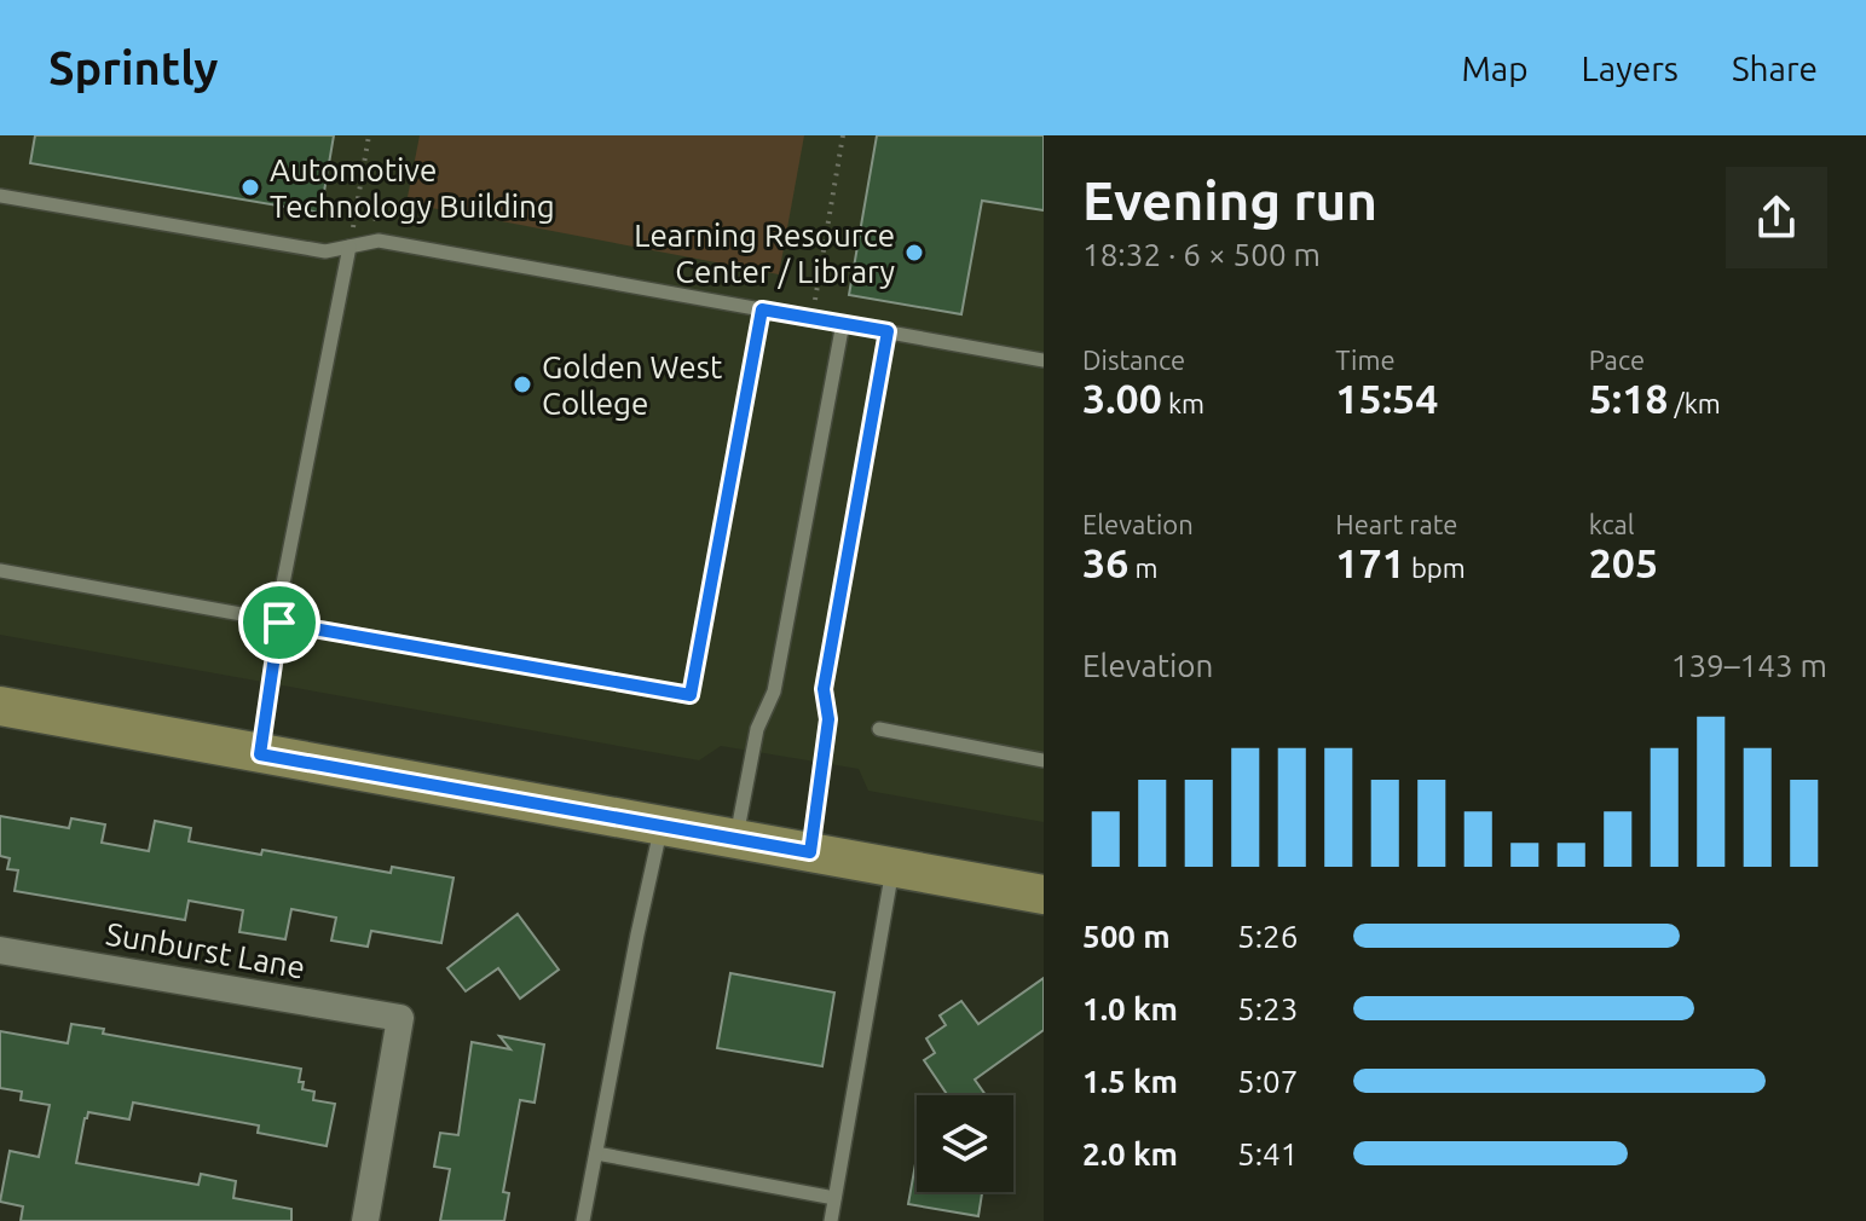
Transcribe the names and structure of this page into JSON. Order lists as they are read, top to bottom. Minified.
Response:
{"streets":{"street":["Sunburst Lane"]},"places":["Automotive Technology Building","Learning Resource Center / Library","Golden West College"],"page":{"header":"Sprintly","nav":["Map","Layers","Share"],"heading":["Evening run","18:32 · 6 × 500 m"],"stats":[["Distance","3.00 km"],["Time","15:54"],["Pace","5:18 /km"],["Elevation","36 m"],["Heart rate","171 bpm"],["kcal","205"]],"chart":["Elevation","139–143 m"],"list":[{"name":"500 m","note":"5:26"},{"name":"1.0 km","note":"5:23"},{"name":"1.5 km","note":"5:07"},{"name":"2.0 km","note":"5:41"}]}}
